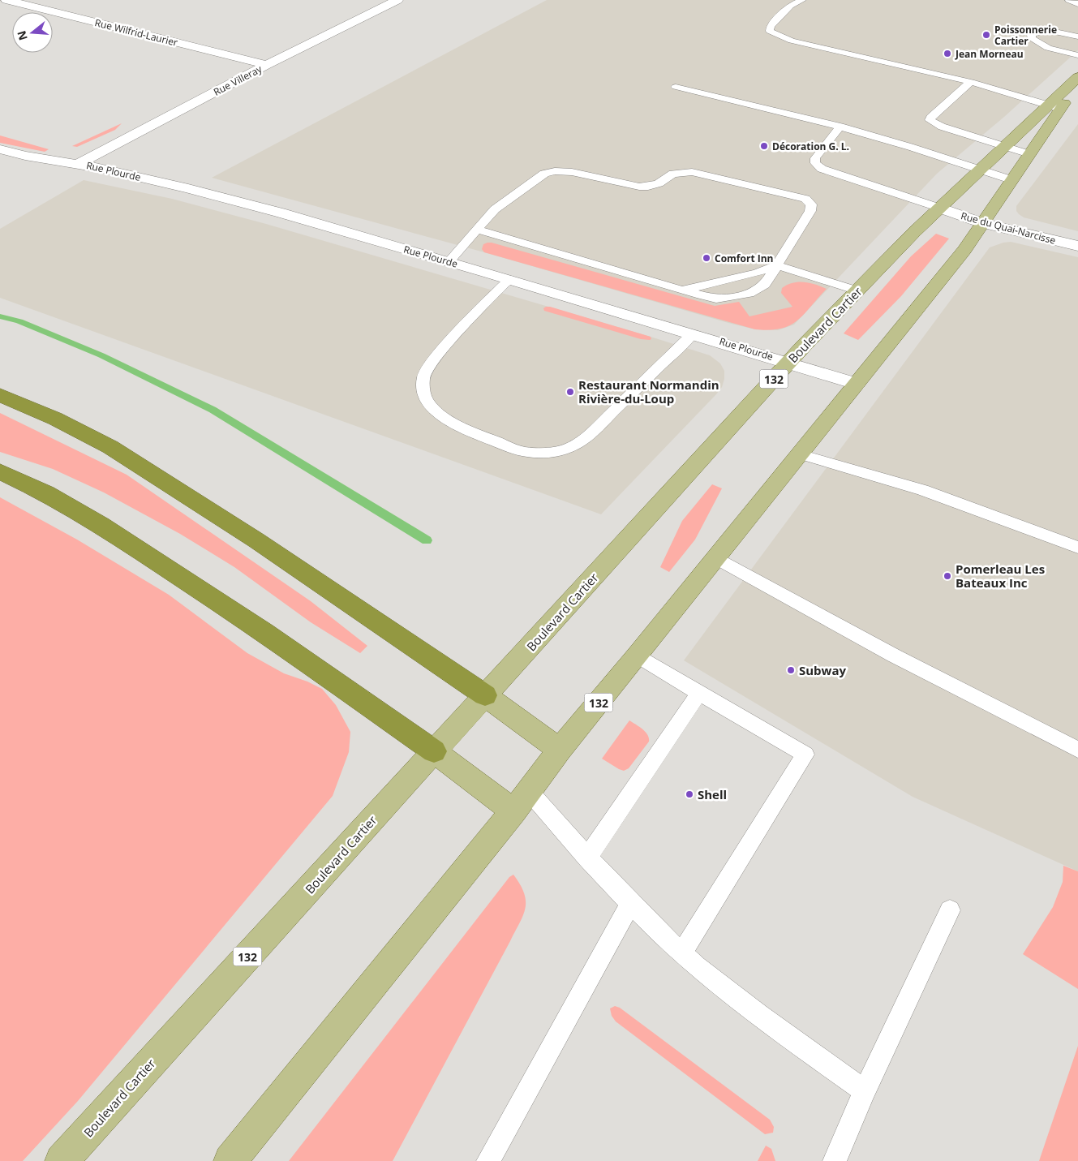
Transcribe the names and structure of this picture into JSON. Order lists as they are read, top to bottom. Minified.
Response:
{"streets":{"main road":["Boulevard Cartier","132"],"street":["Rue Wilfrid-Laurier","Rue Villeray","Rue Plourde","Rue du Quai-Narcisse"]},"crossings":[["Rue Wilfrid-Laurier","Rue Villeray"],["Rue Villeray","Rue Plourde"],["Rue Plourde","Boulevard Cartier"],["Rue du Quai-Narcisse","Boulevard Cartier"]],"places":["Poissonnerie Cartier","Jean Morneau","Décoration G. L.","Comfort Inn","Restaurant Normandin Rivière-du-Loup","Pomerleau Les Bateaux Inc","Subway","Shell"],"north":"left"}
